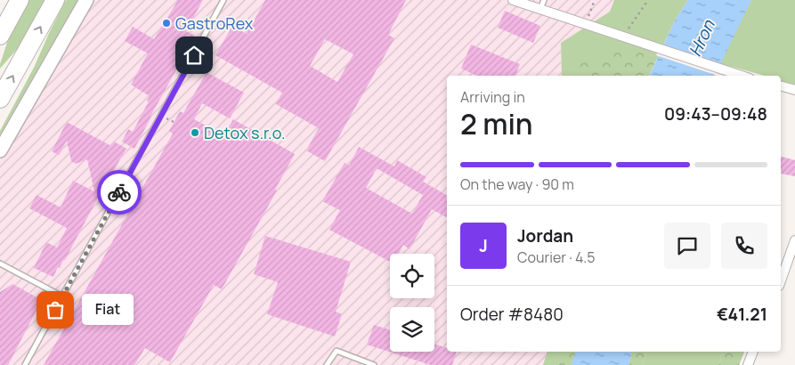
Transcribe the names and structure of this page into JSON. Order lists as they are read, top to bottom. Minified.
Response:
{"water":["Hron"],"places":["GastroRex","Detox s.r.o.","Fiat"],"page":{"heading":["2 min","Arriving in","09:43–09:48"],"panel":["Jordan","Courier · 4.5","Order #8480","€41.21"],"bar":"On the way · 90 m","round":"J","bubble":"Fiat"}}
